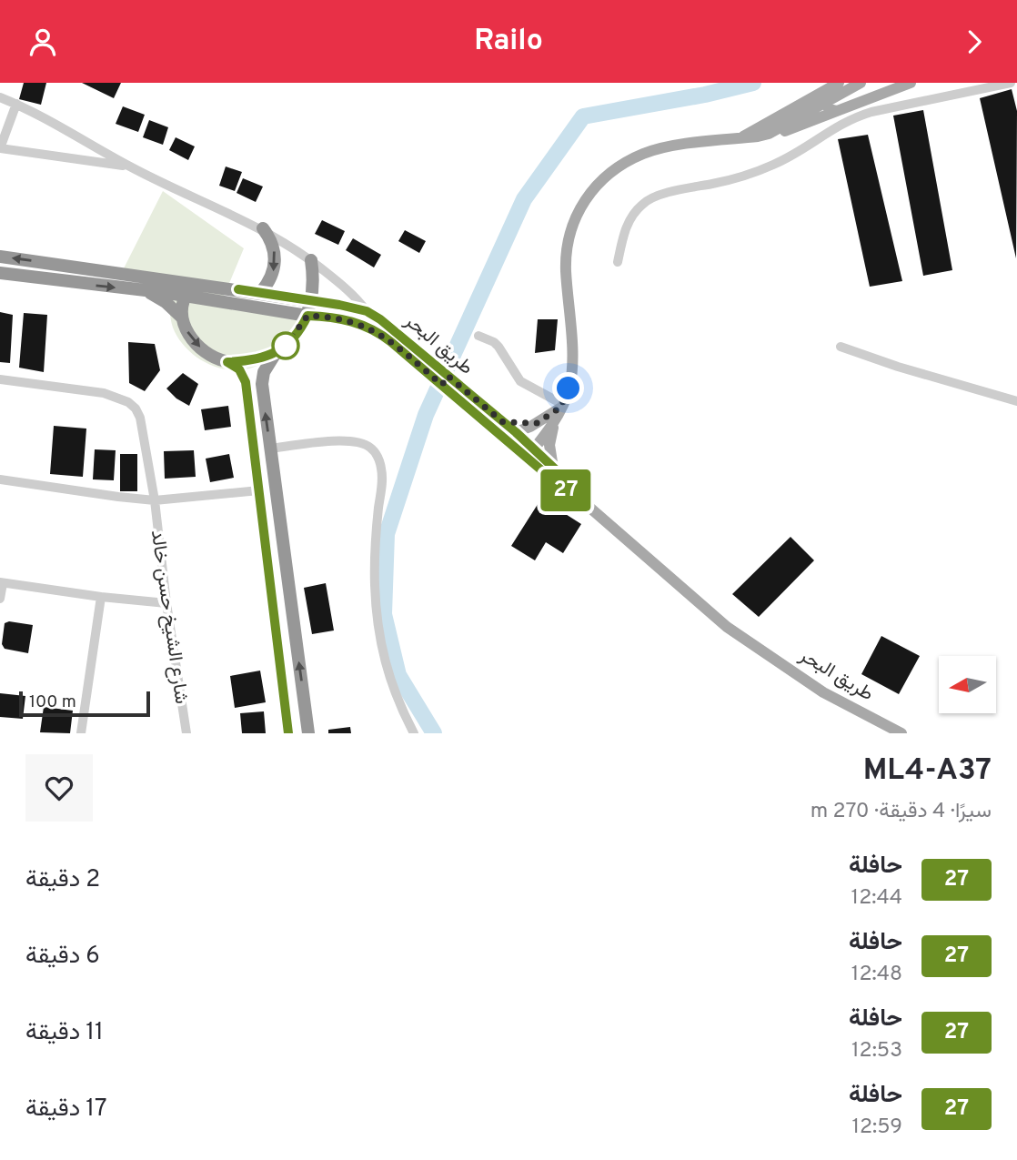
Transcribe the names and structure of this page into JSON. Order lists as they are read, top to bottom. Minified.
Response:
{"streets":{"highway":["طريق البحر"],"street":["شارع الشيخ حسن خالد"]},"lines":["bus line 27"],"scale_bar":"100 m","north":"left","page":{"header":"Railo","on_map":"27","scale":"100 m","heading":["ML4-A37","سيرًا · 4 دقيقة · 270 m"],"list":[{"mark":"27","name":"حافلة","note":"12:44","value":"2 دقيقة"},{"mark":"27","name":"حافلة","note":"12:48","value":"6 دقيقة"},{"mark":"27","name":"حافلة","note":"12:53","value":"11 دقيقة"},{"mark":"27","name":"حافلة","note":"12:59","value":"17 دقيقة"}]}}
